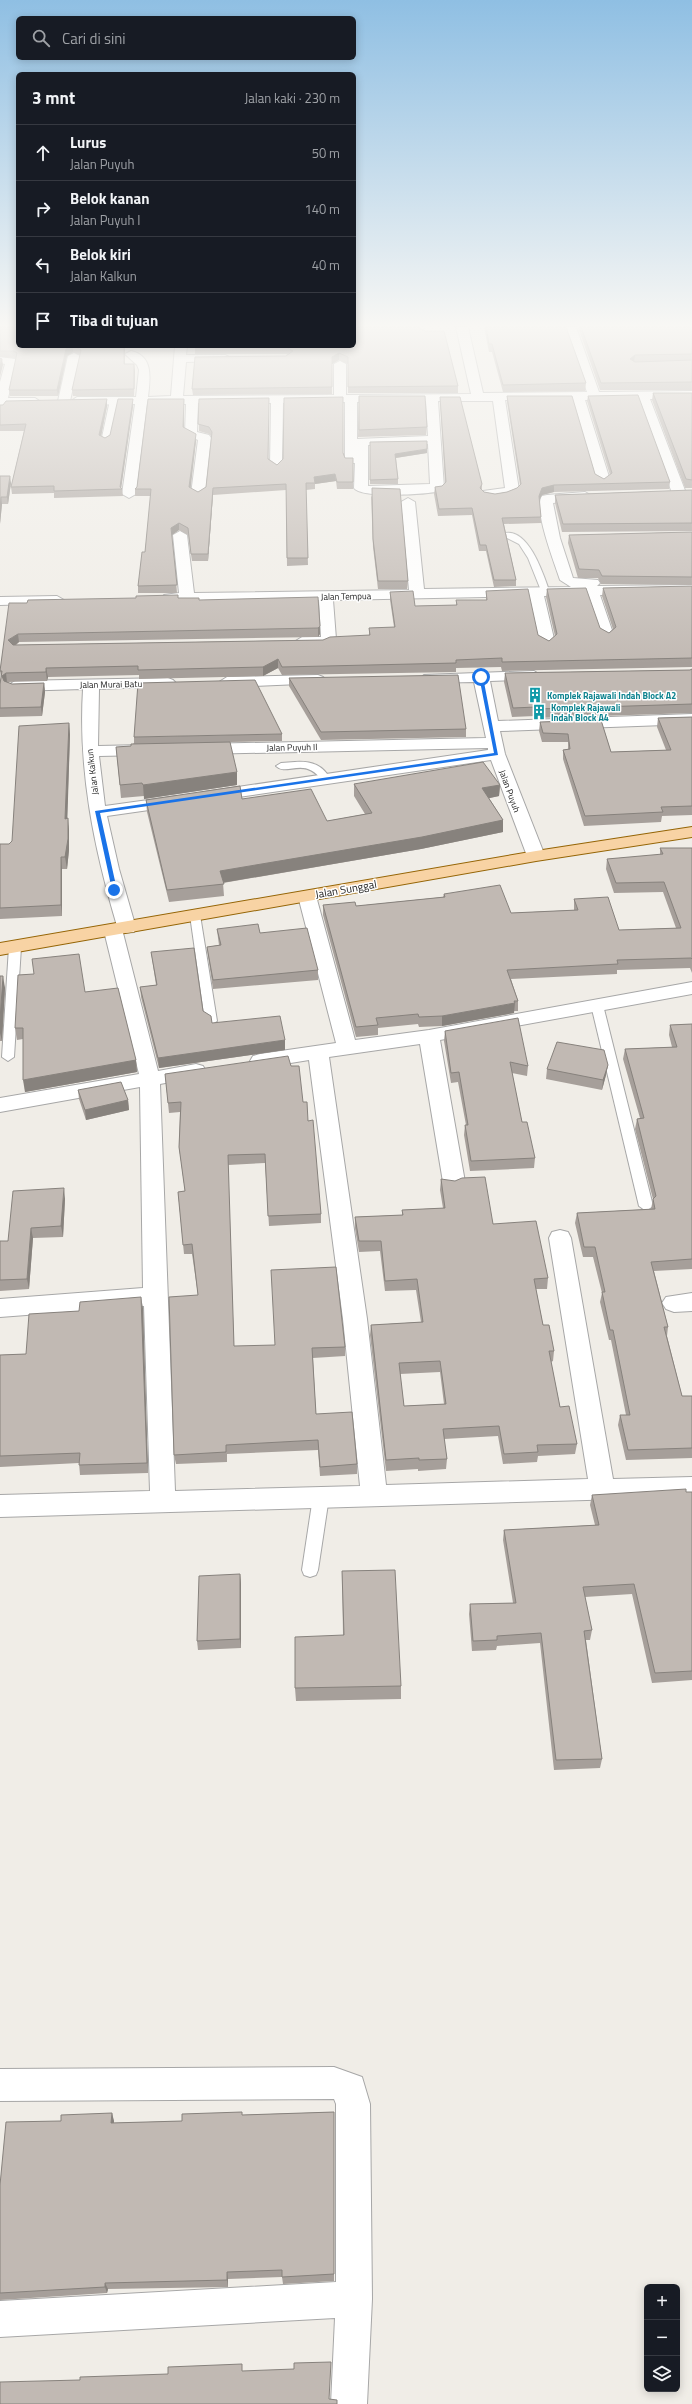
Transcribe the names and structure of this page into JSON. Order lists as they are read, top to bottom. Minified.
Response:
{"streets":{"main road":["Jalan Sunggal"],"street":["Jalan Tempua","Jalan Murai Batu","Jalan Puyuh II","Jalan Kalkun","Jalan Puyuh"]},"crossings":[["Jalan Murai Batu","Jalan Kalkun"],["Jalan Puyuh II","Jalan Puyuh"],["Jalan Kalkun","Jalan Sunggal"],["Jalan Puyuh","Jalan Sunggal"]],"places":{"building":["Komplek Rajawali Indah Block A2","Komplek Rajawali Indah Block A4"]},"page":{"search":"Cari di sini","heading":["3 mnt","Jalan kaki · 230 m"],"list":[["Lurus","Jalan Puyuh","50 m"],["Belok kanan","Jalan Puyuh I","140 m"],["Belok kiri","Jalan Kalkun","40 m"],"Tiba di tujuan"],"map_buttons":["+","−"]}}
